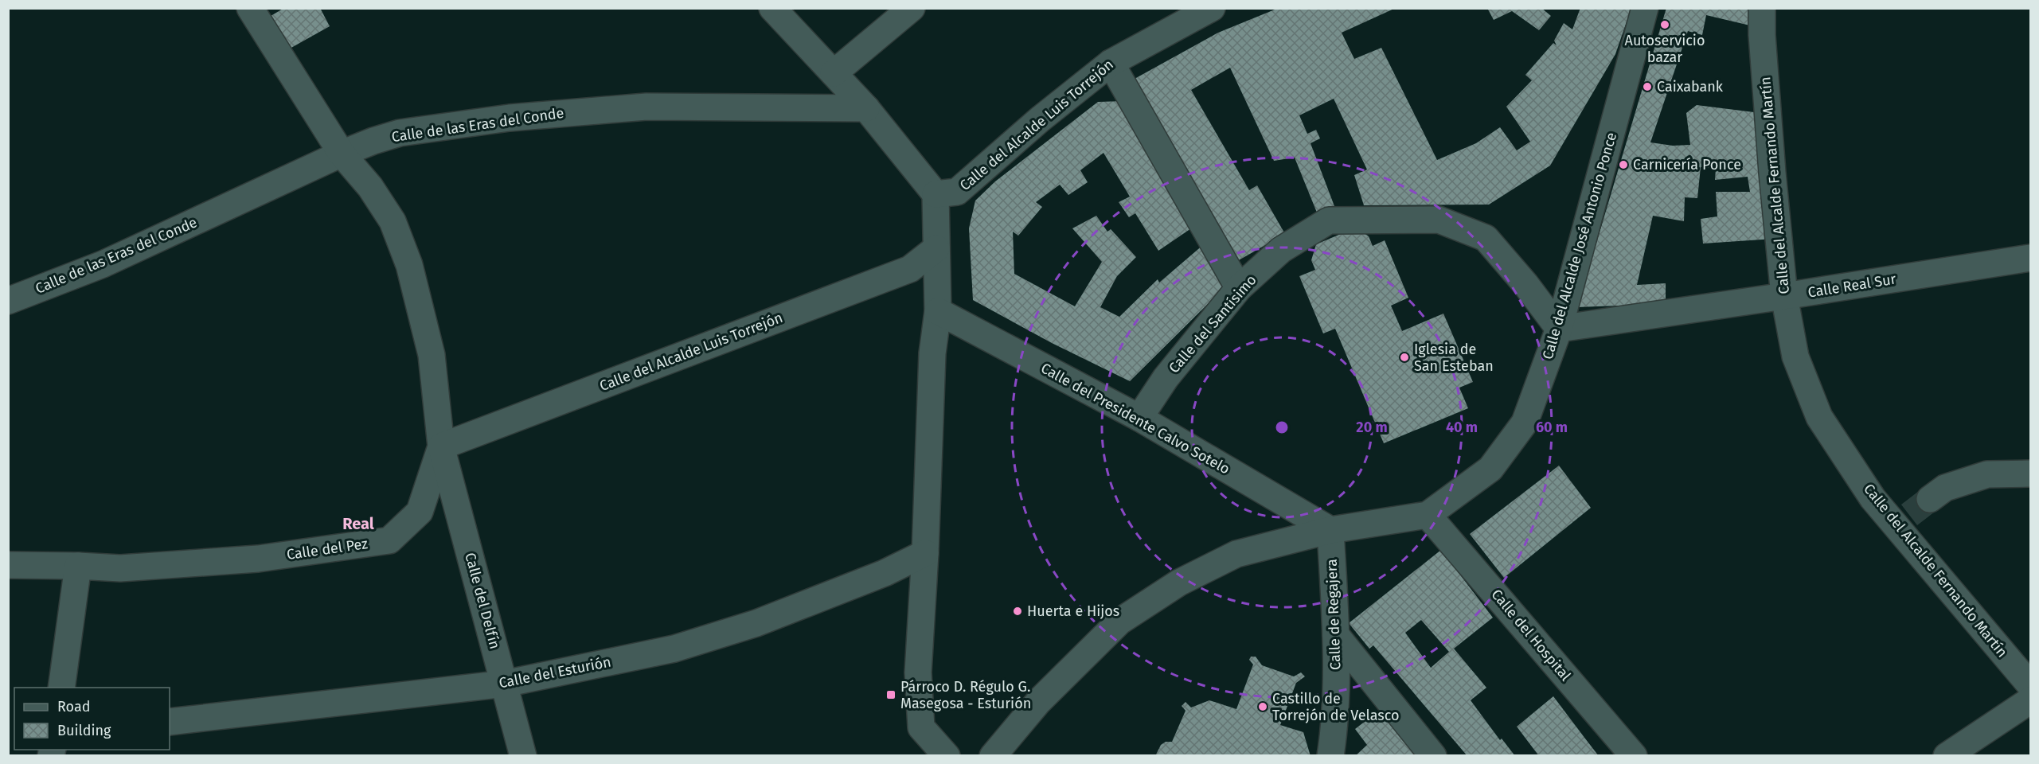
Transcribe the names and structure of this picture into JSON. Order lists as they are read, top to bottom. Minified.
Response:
{"streets":{"street":["Calle de las Eras del Conde","Calle del Alcalde Luis Torrejón","Calle del Alcalde Fernando Martín","Calle del Alcalde José Antonio Ponce","Calle Real Sur","Calle del Santísimo","Calle del Presidente Calvo Sotelo","Calle del Pez","Calle del Delfín","Calle de Regajera","Calle del Hospital","Calle del Esturión"]},"crossings":[["Calle de las Eras del Conde","Calle del Pez"],["Calle del Alcalde Luis Torrejón","Calle del Pez"],["Calle del Alcalde Luis Torrejón","Calle del Delfín"],["Calle del Alcalde Fernando Martín","Calle Real Sur"],["Calle del Alcalde José Antonio Ponce","Calle Real Sur"],["Calle del Alcalde José Antonio Ponce","Calle del Santísimo"],["Calle del Alcalde José Antonio Ponce","Calle del Presidente Calvo Sotelo"],["Calle del Alcalde José Antonio Ponce","Calle de Regajera"],["Calle del Alcalde José Antonio Ponce","Calle del Hospital"],["Calle Real Sur","Calle del Santísimo"],["Calle del Santísimo","Calle del Presidente Calvo Sotelo"],["Calle del Presidente Calvo Sotelo","Calle de Regajera"],["Calle del Pez","Calle del Delfín"],["Calle del Delfín","Calle del Esturión"]],"districts":["Real"],"places":{"other":["Autoservicio bazar","Caixabank","Carnicería Ponce","Iglesia de San Esteban","Huerta e Hijos","Castillo de Torrejón de Velasco"],"transit":["Párroco D. Régulo G. Masegosa - Esturión"]},"legend":["Road","Building"],"rings":["20 m","40 m","60 m"]}
